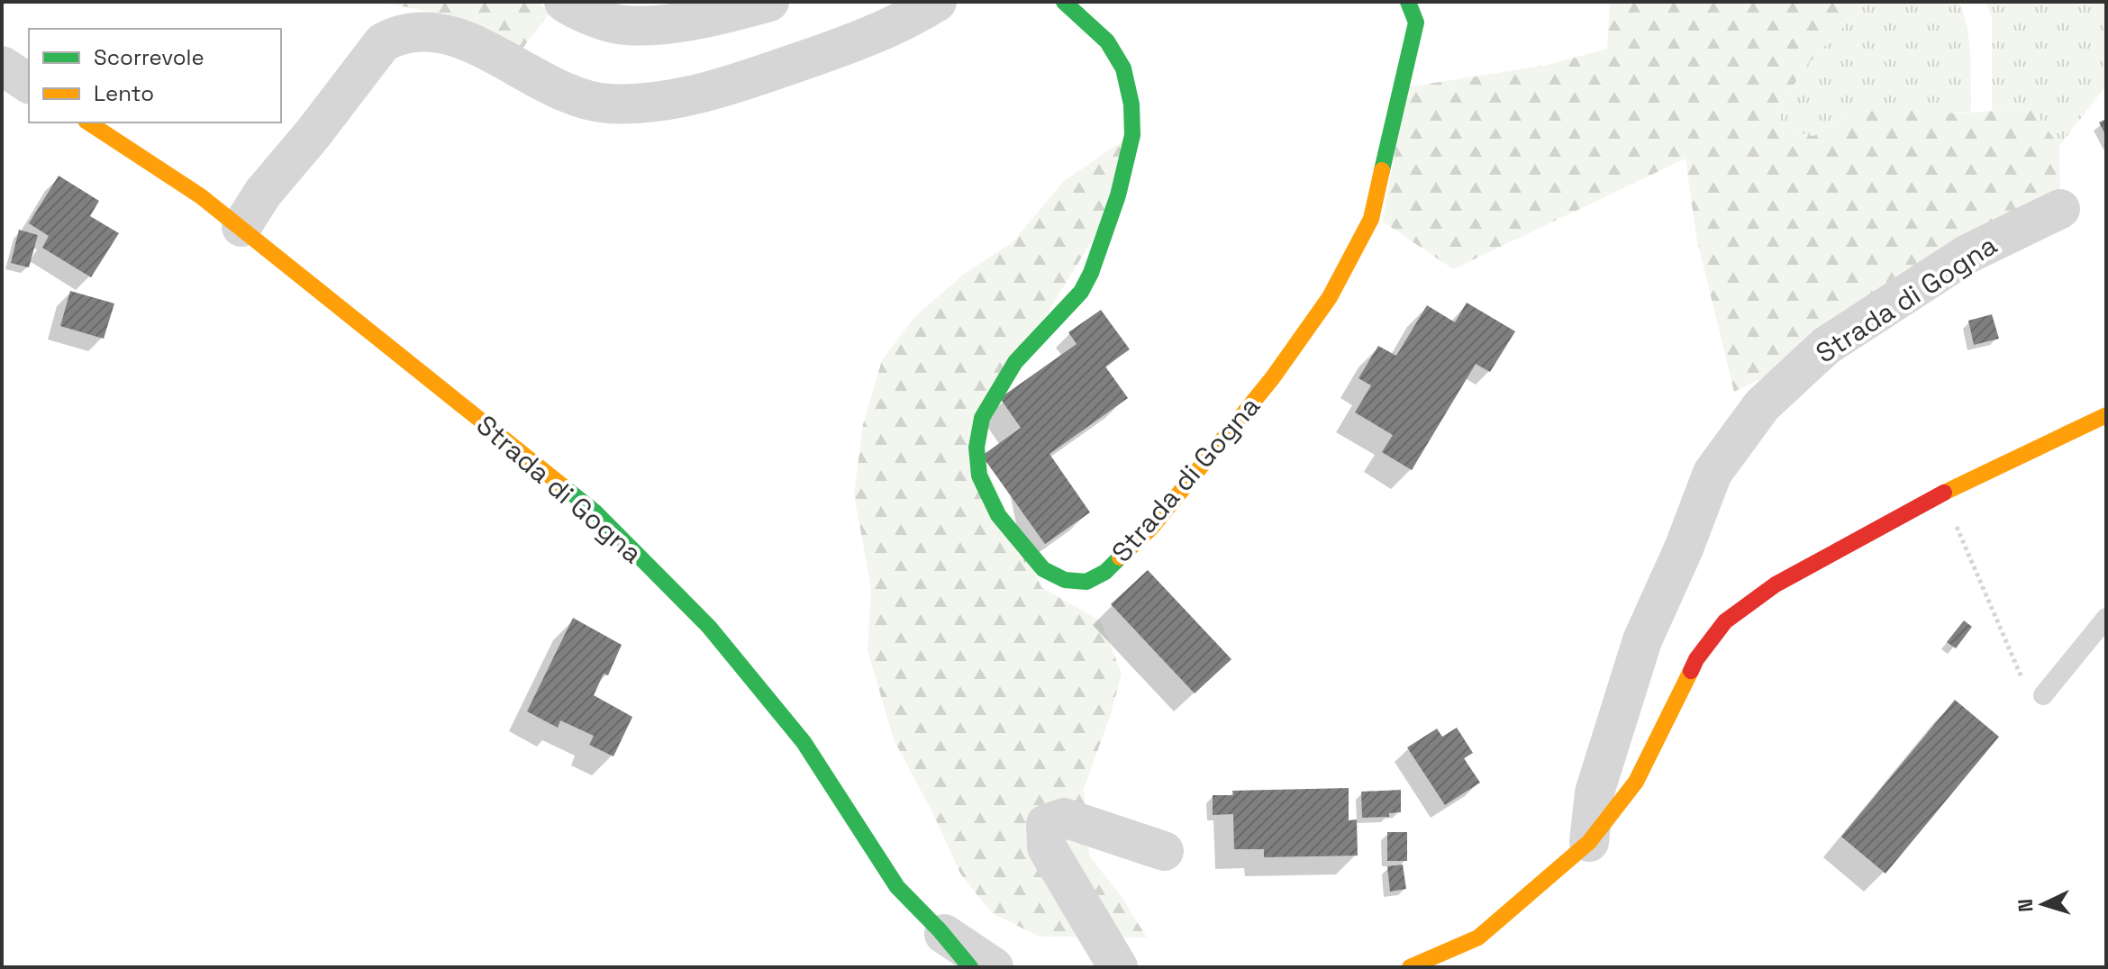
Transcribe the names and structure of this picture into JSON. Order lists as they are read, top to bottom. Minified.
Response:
{"streets":{"street":["Strada di Gogna"]},"legend":["Scorrevole","Lento"],"north":"left"}
